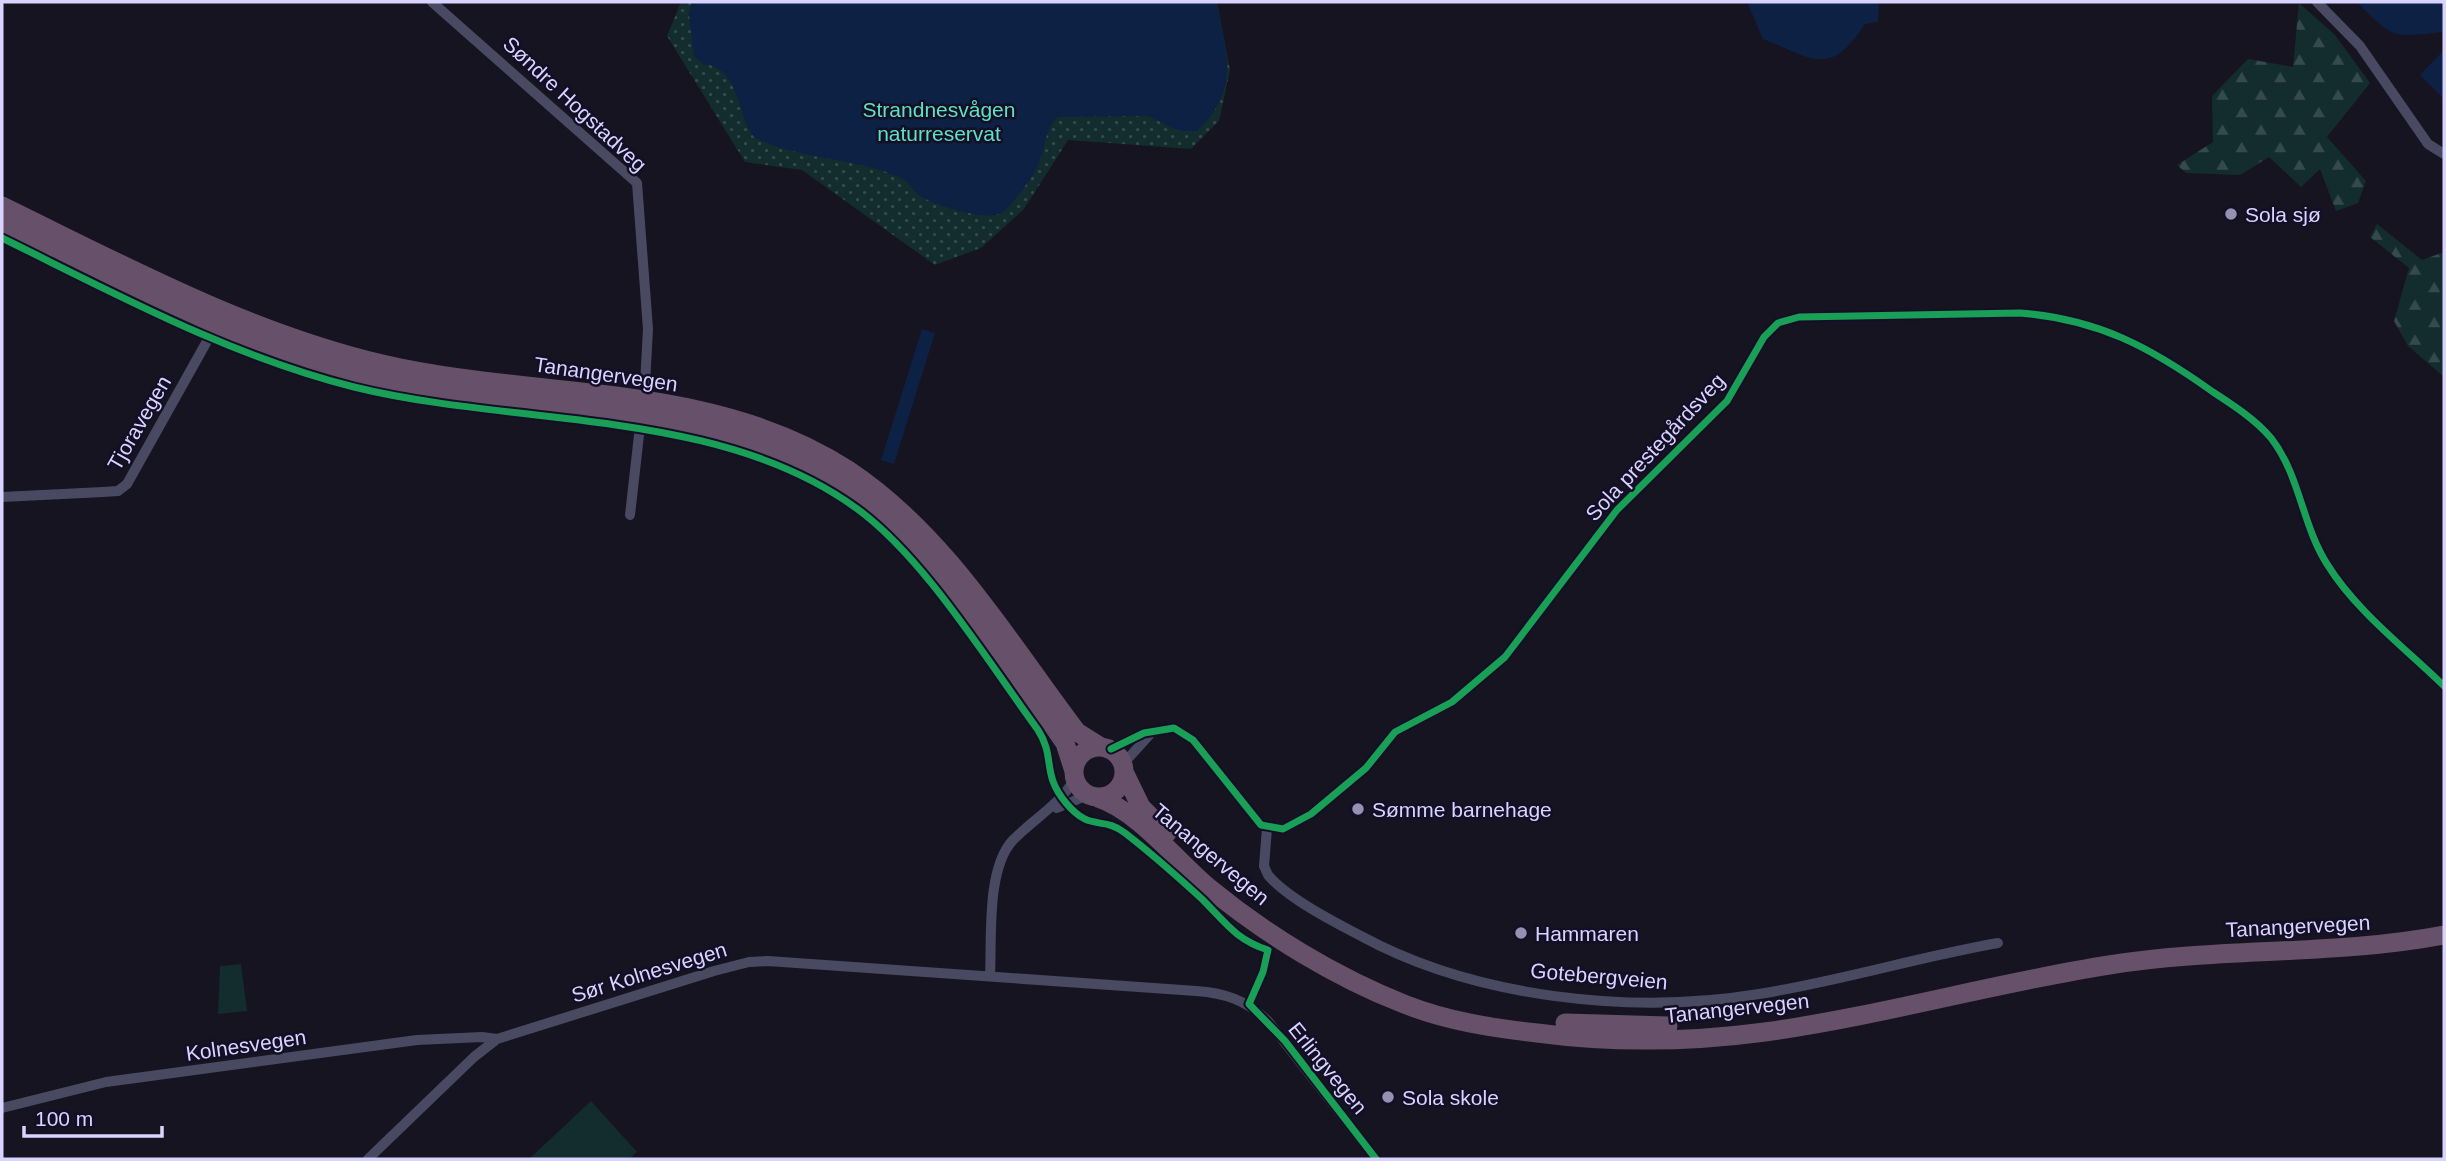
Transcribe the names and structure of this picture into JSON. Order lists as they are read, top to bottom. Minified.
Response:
{"streets":{"highway":["Tanangervegen"],"street":["Søndre Hogstadveg","Tjoravegen","Sola prestegårdsveg","Sør Kolnesvegen","Gotebergveien","Kolnesvegen","Erlingvegen"]},"crossings":[["Sola prestegårdsveg","Gotebergveien"],["Sør Kolnesvegen","Kolnesvegen"],["Sør Kolnesvegen","Erlingvegen"]],"parks":["Strandnesvågen naturreservat"],"places":["Sola sjø","Sømme barnehage","Hammaren","Sola skole"],"scale_bar":"100 m"}
